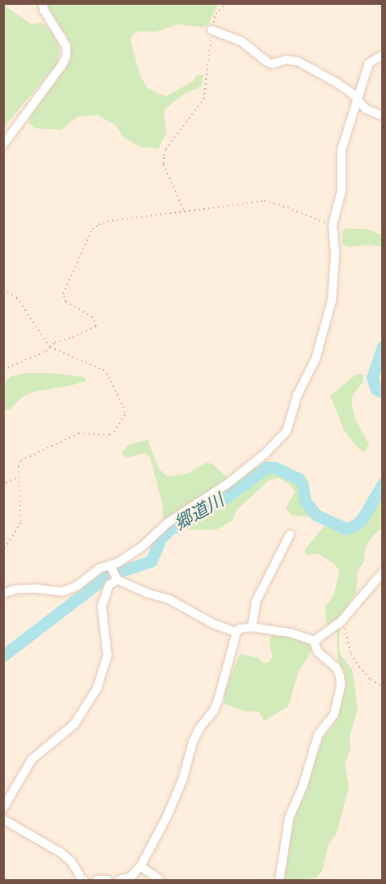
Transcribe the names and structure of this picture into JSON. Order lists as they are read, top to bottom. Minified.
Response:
{"water":["郷道川"]}
